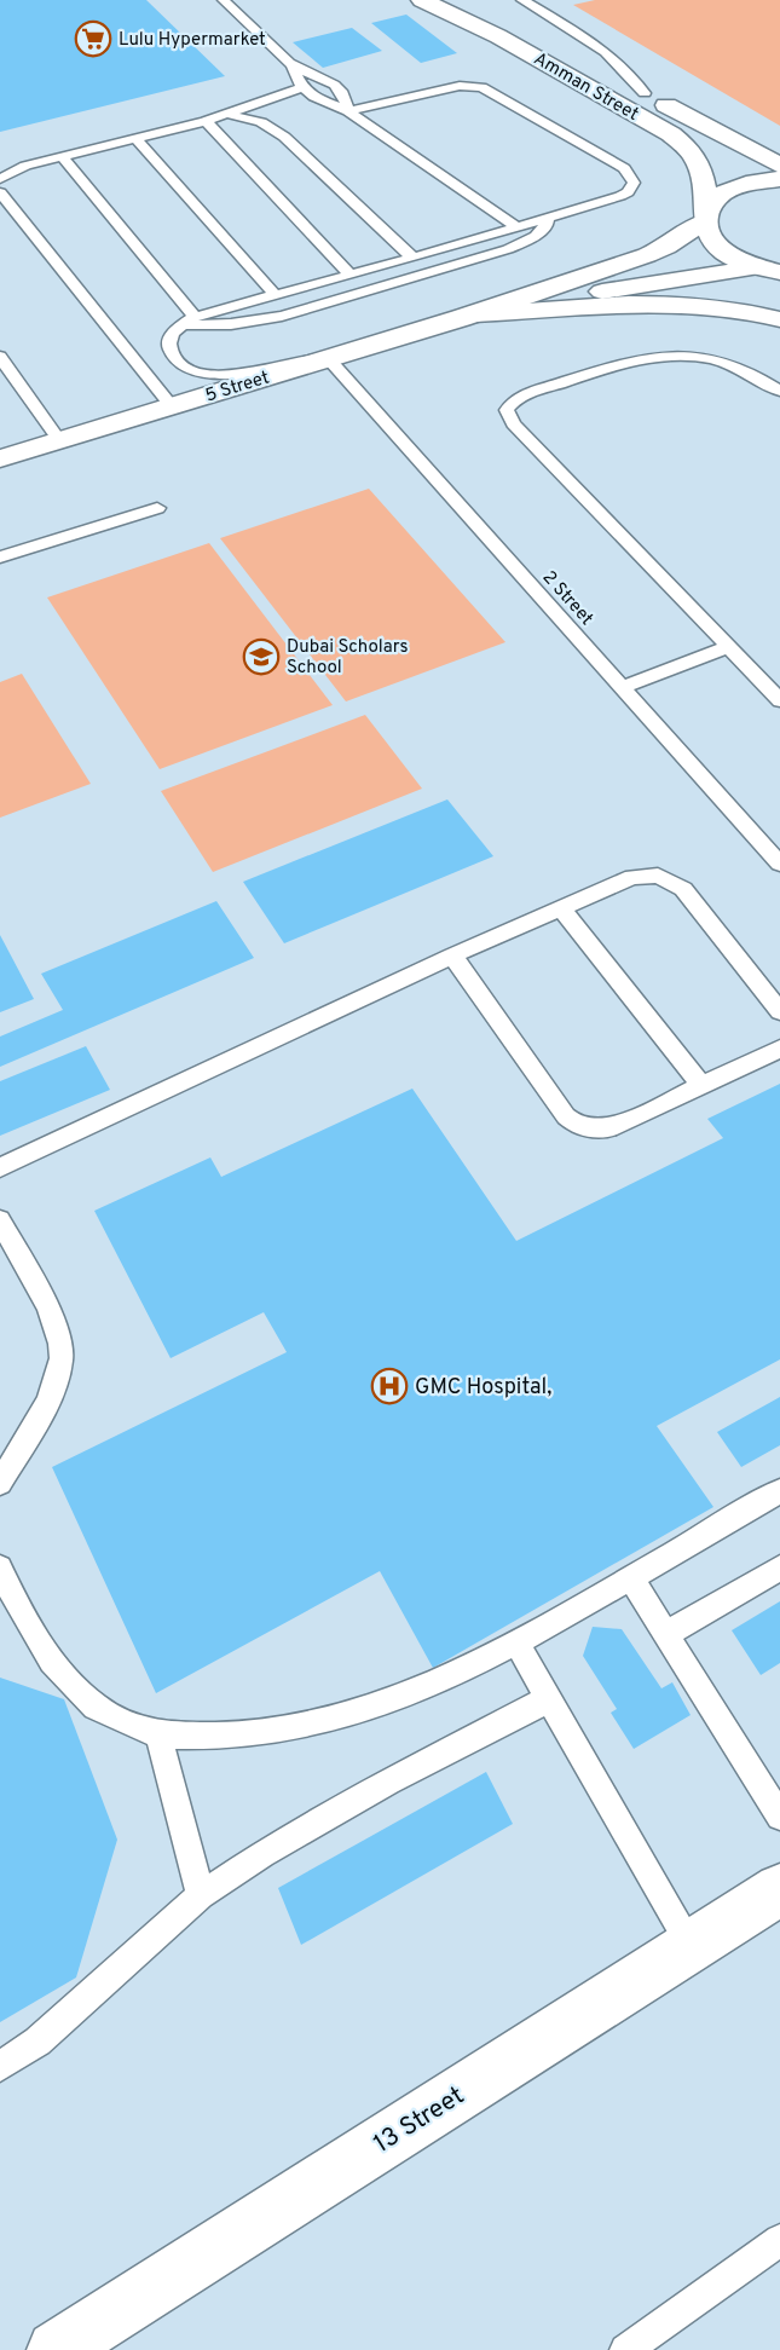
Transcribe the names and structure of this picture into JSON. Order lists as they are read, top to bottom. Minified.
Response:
{"streets":{"street":["Amman Street","5 Street","13 Street"],"lane":["2 Street"]},"crossings":[["Amman Street","5 Street"],["5 Street","2 Street"]],"places":{"supermarket":["Lulu Hypermarket"],"school or university":["Dubai Scholars School"],"hospital":["GMC Hospital,"]}}
